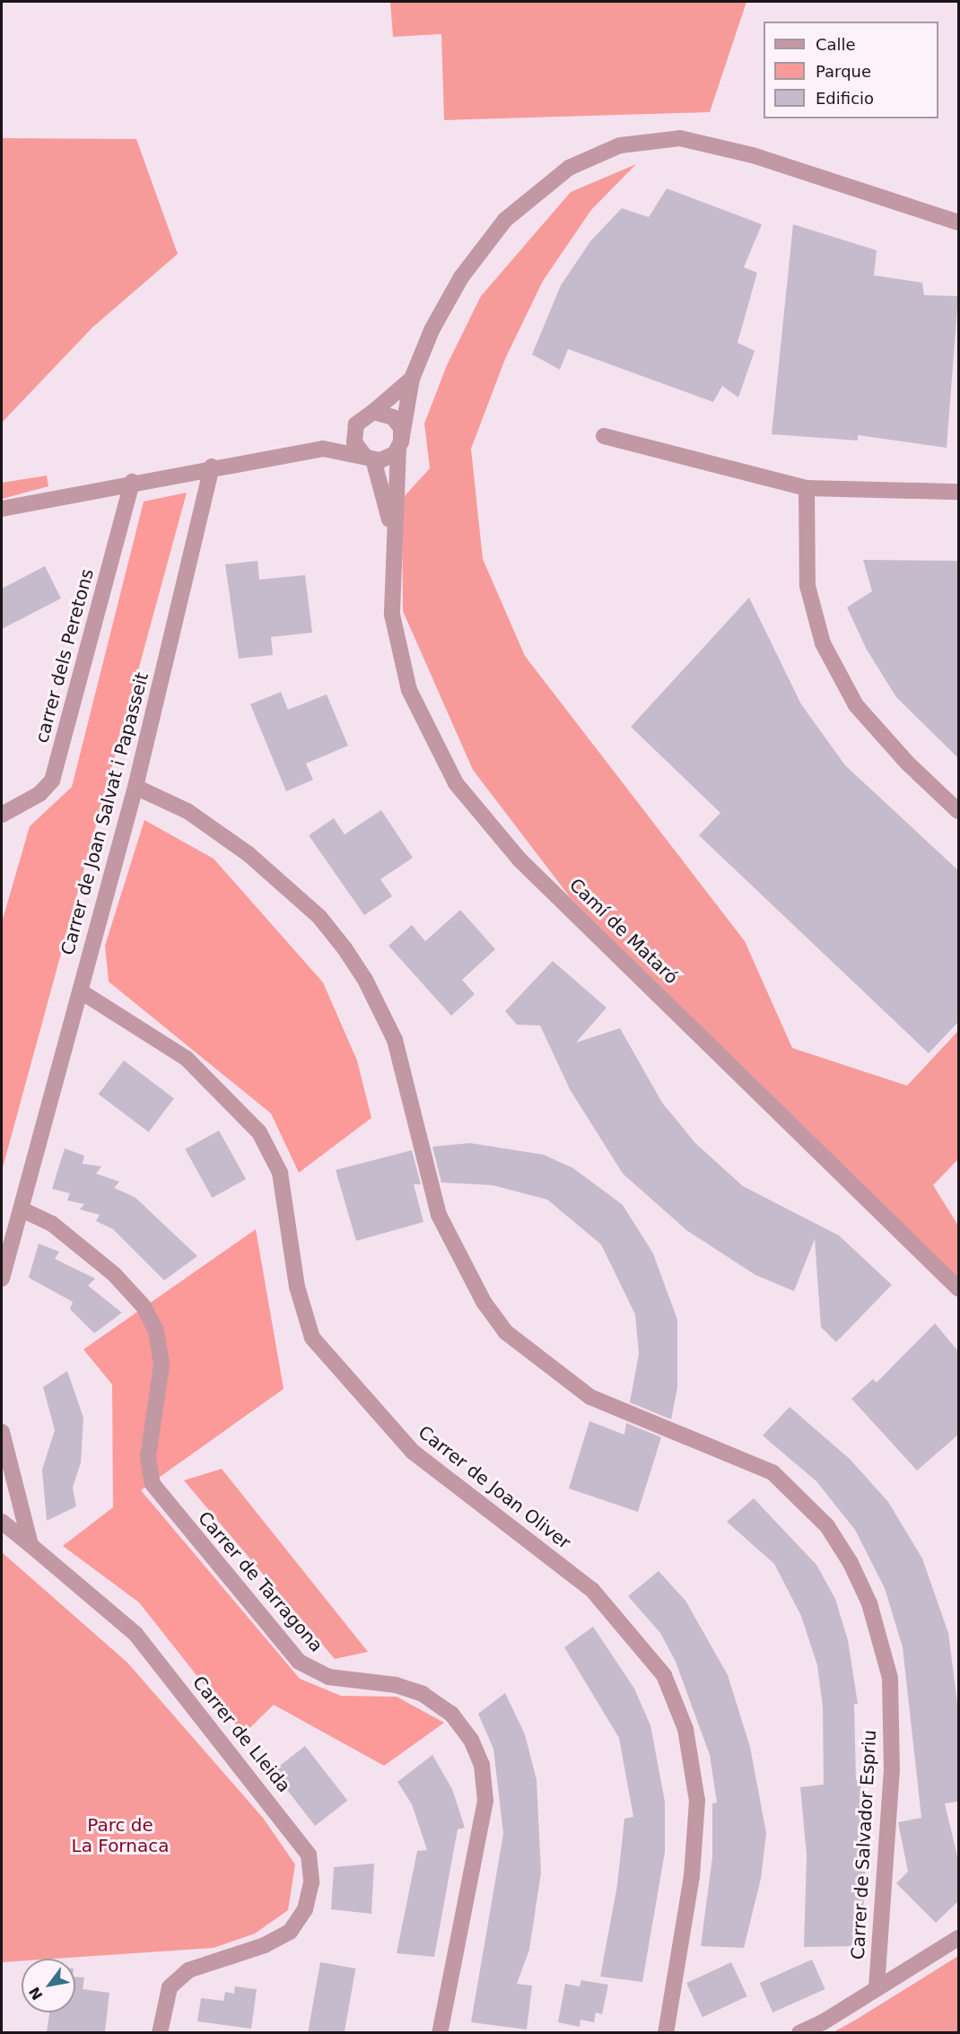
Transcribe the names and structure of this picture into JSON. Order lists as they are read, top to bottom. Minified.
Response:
{"streets":{"street":["carrer dels Peretons","Carrer de Joan Salvat i Papasseit","Camí de Mataró","Carrer de Joan Oliver","Carrer de Tarragona","Carrer de Lleida","Carrer de Salvador Espriu"]},"crossings":[["Carrer de Joan Salvat i Papasseit","Carrer de Joan Oliver"],["Carrer de Joan Salvat i Papasseit","Carrer de Tarragona"],["Carrer de Joan Salvat i Papasseit","Carrer de Salvador Espriu"]],"parks":["Parc de La Fornaca"],"legend":["Calle","Parque","Edificio"],"north":"bottom left"}
